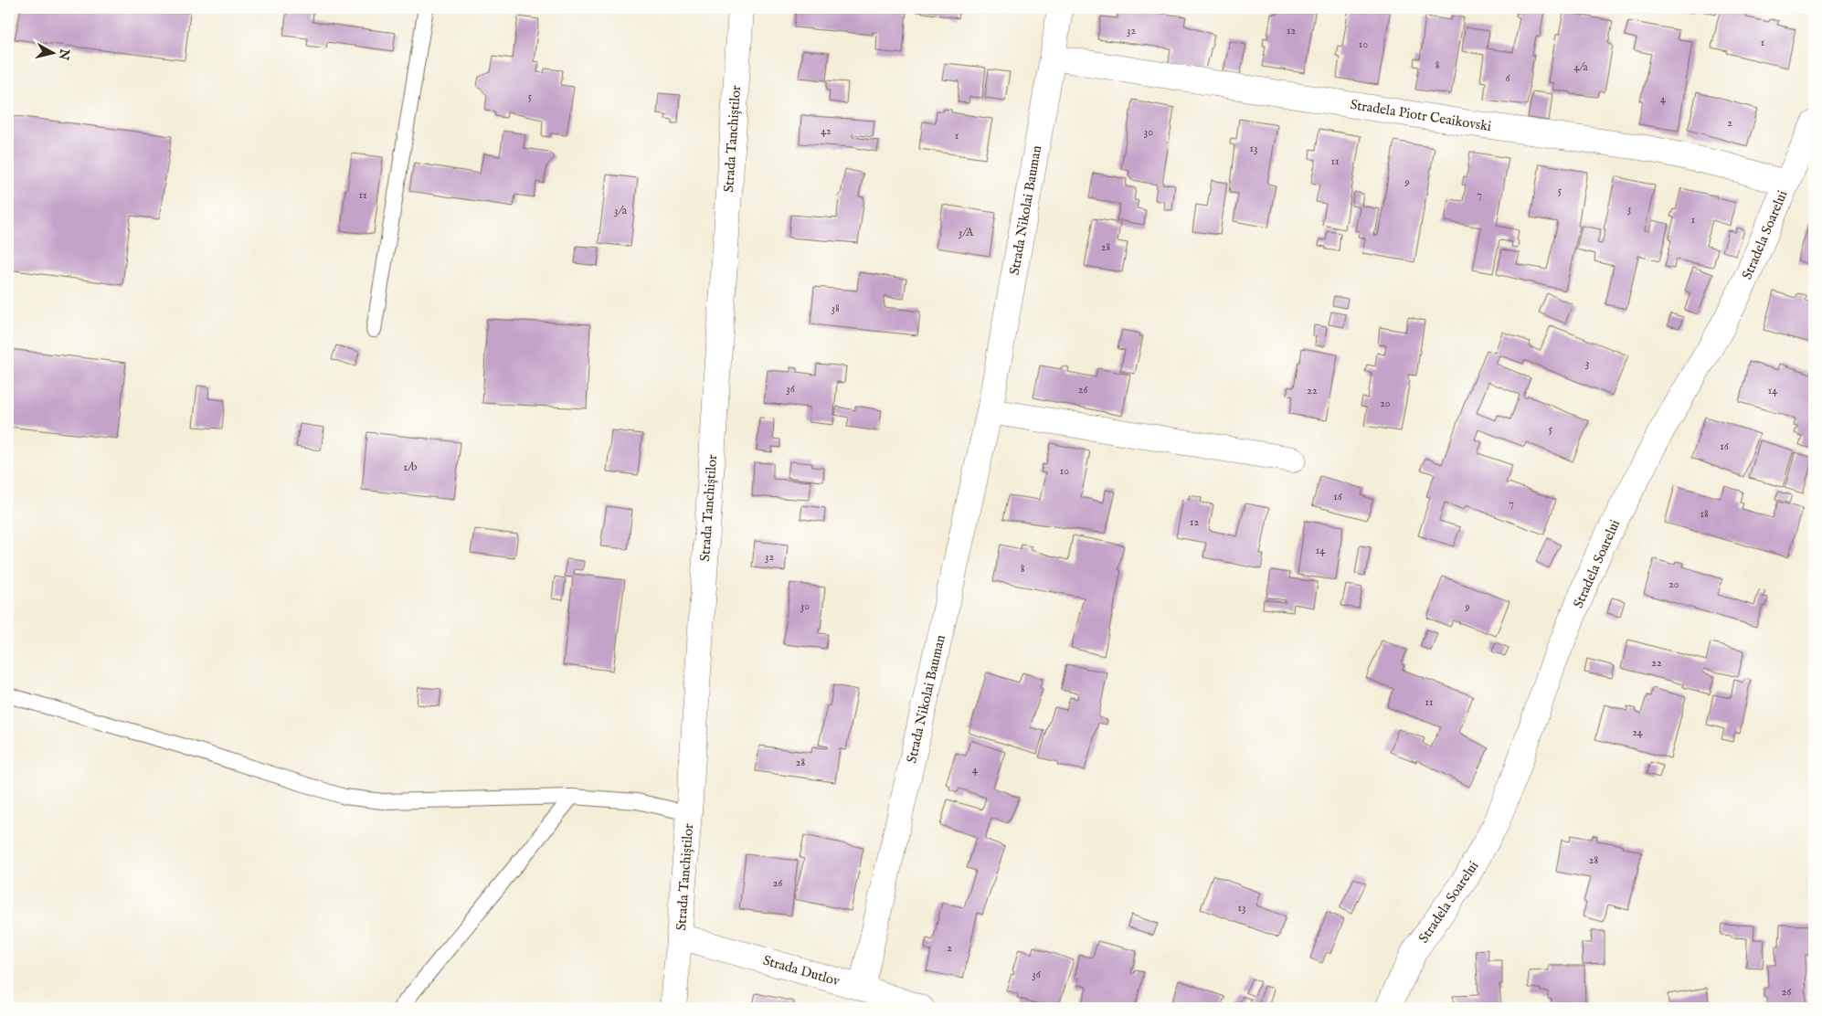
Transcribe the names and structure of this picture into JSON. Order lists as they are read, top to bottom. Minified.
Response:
{"streets":{"street":["Stradela Piotr Ceaikovski","Strada Tanchiștilor","Strada Nikolai Bauman","Stradela Soarelui","Strada Dutlov"]},"crossings":[["Stradela Piotr Ceaikovski","Strada Nikolai Bauman"],["Stradela Piotr Ceaikovski","Stradela Soarelui"],["Strada Tanchiștilor","Strada Dutlov"],["Strada Nikolai Bauman","Strada Dutlov"]],"house_numbers":["32","12","1","10","8","4/a","6","5","4","2","42","30","1","13","11","9","5","11","7","3","3/a","1","3/A","28","38","3","36","26","22","14","20","5","16","1/b","10","16","7","18","12","14","32","8","20","30","9","22","11","24","28","4","28","26","13","2","36","26"],"north":"right"}
